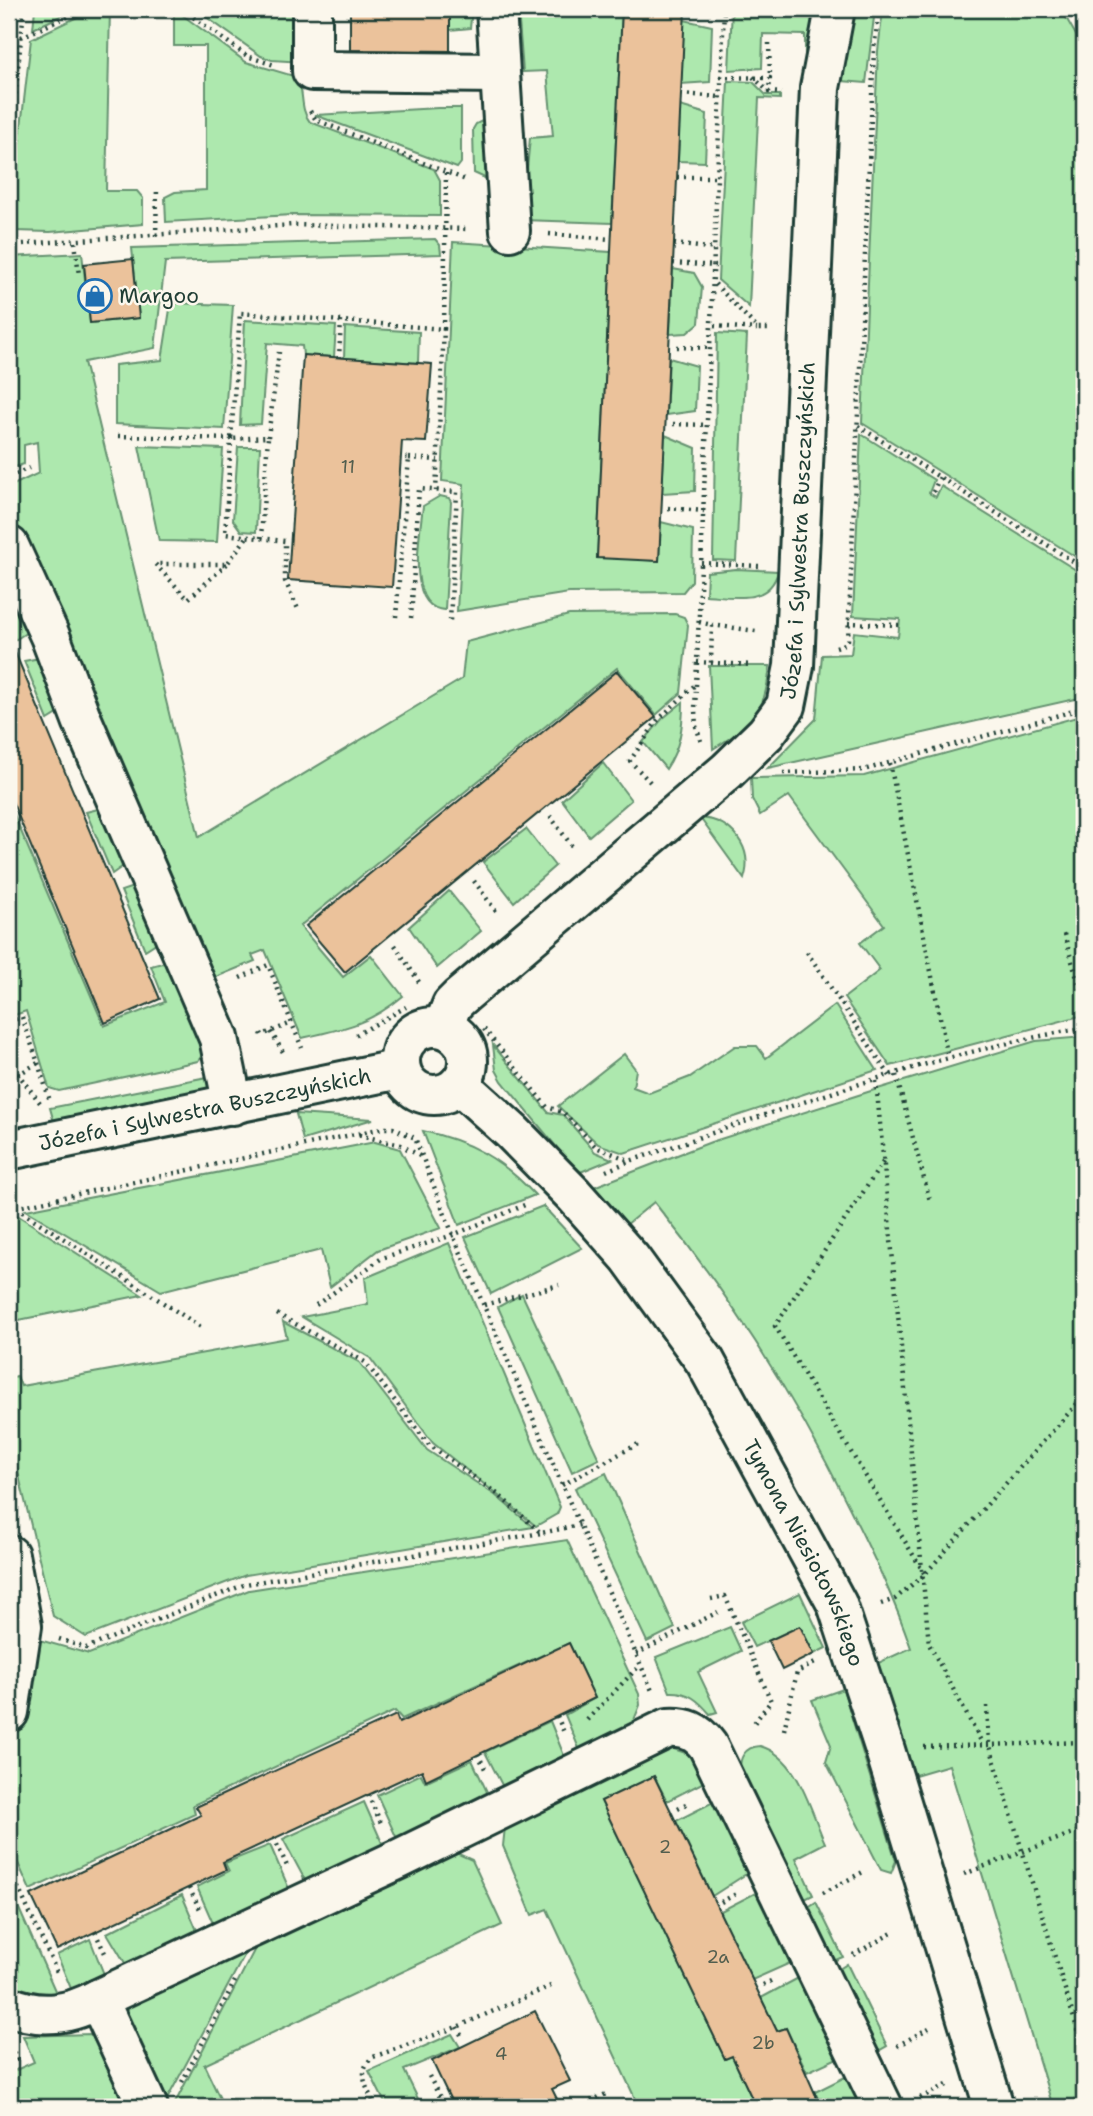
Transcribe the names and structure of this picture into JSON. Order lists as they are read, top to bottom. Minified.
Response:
{"streets":{"street":["Józefa i Sylwestra Buszczyńskich","Tymona Niesiołowskiego"]},"places":{"shop":["Margoo"]},"house_numbers":["11","2","2a","2b","4"]}
